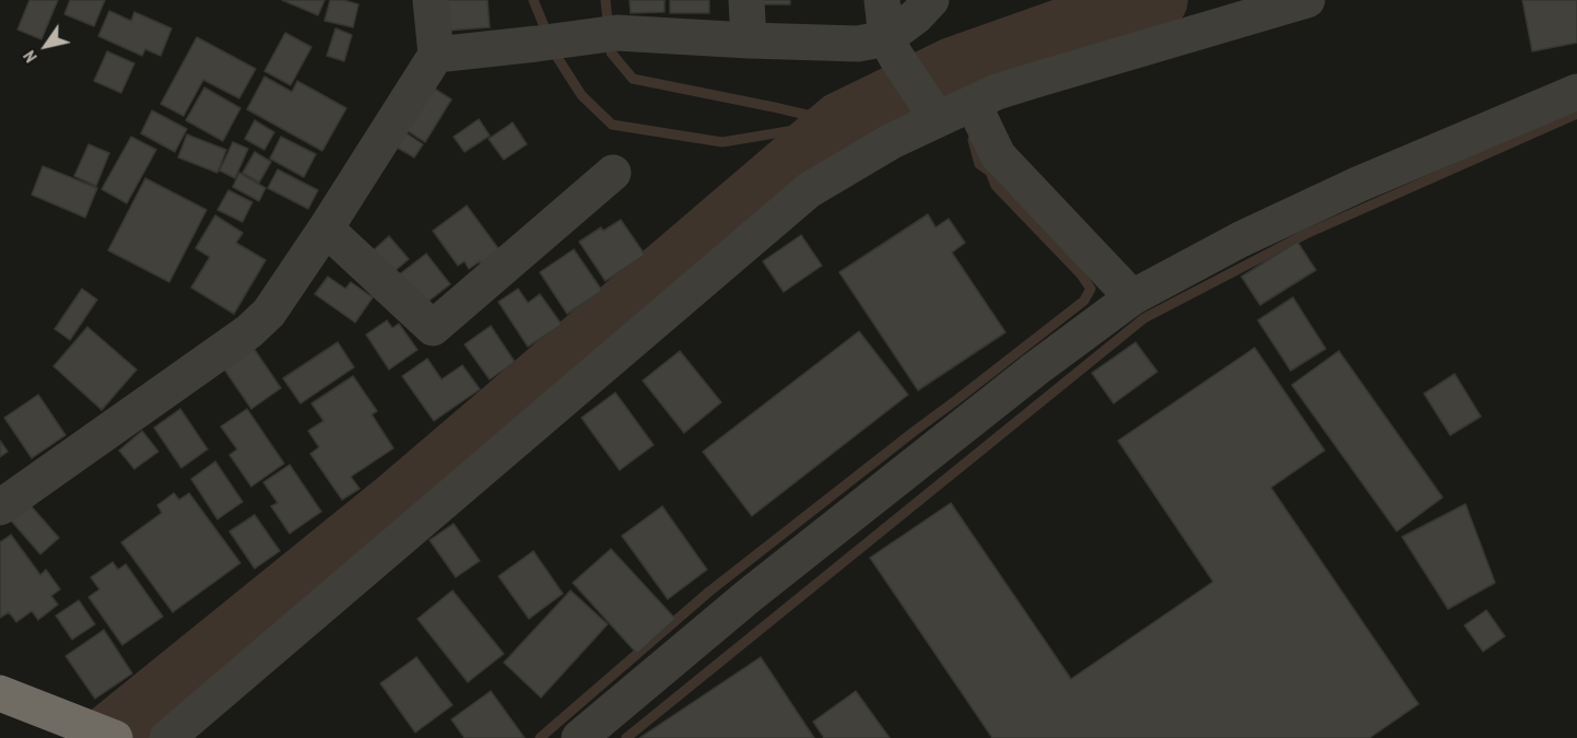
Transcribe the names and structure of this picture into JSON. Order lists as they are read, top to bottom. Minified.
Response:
{"north":"bottom left"}
